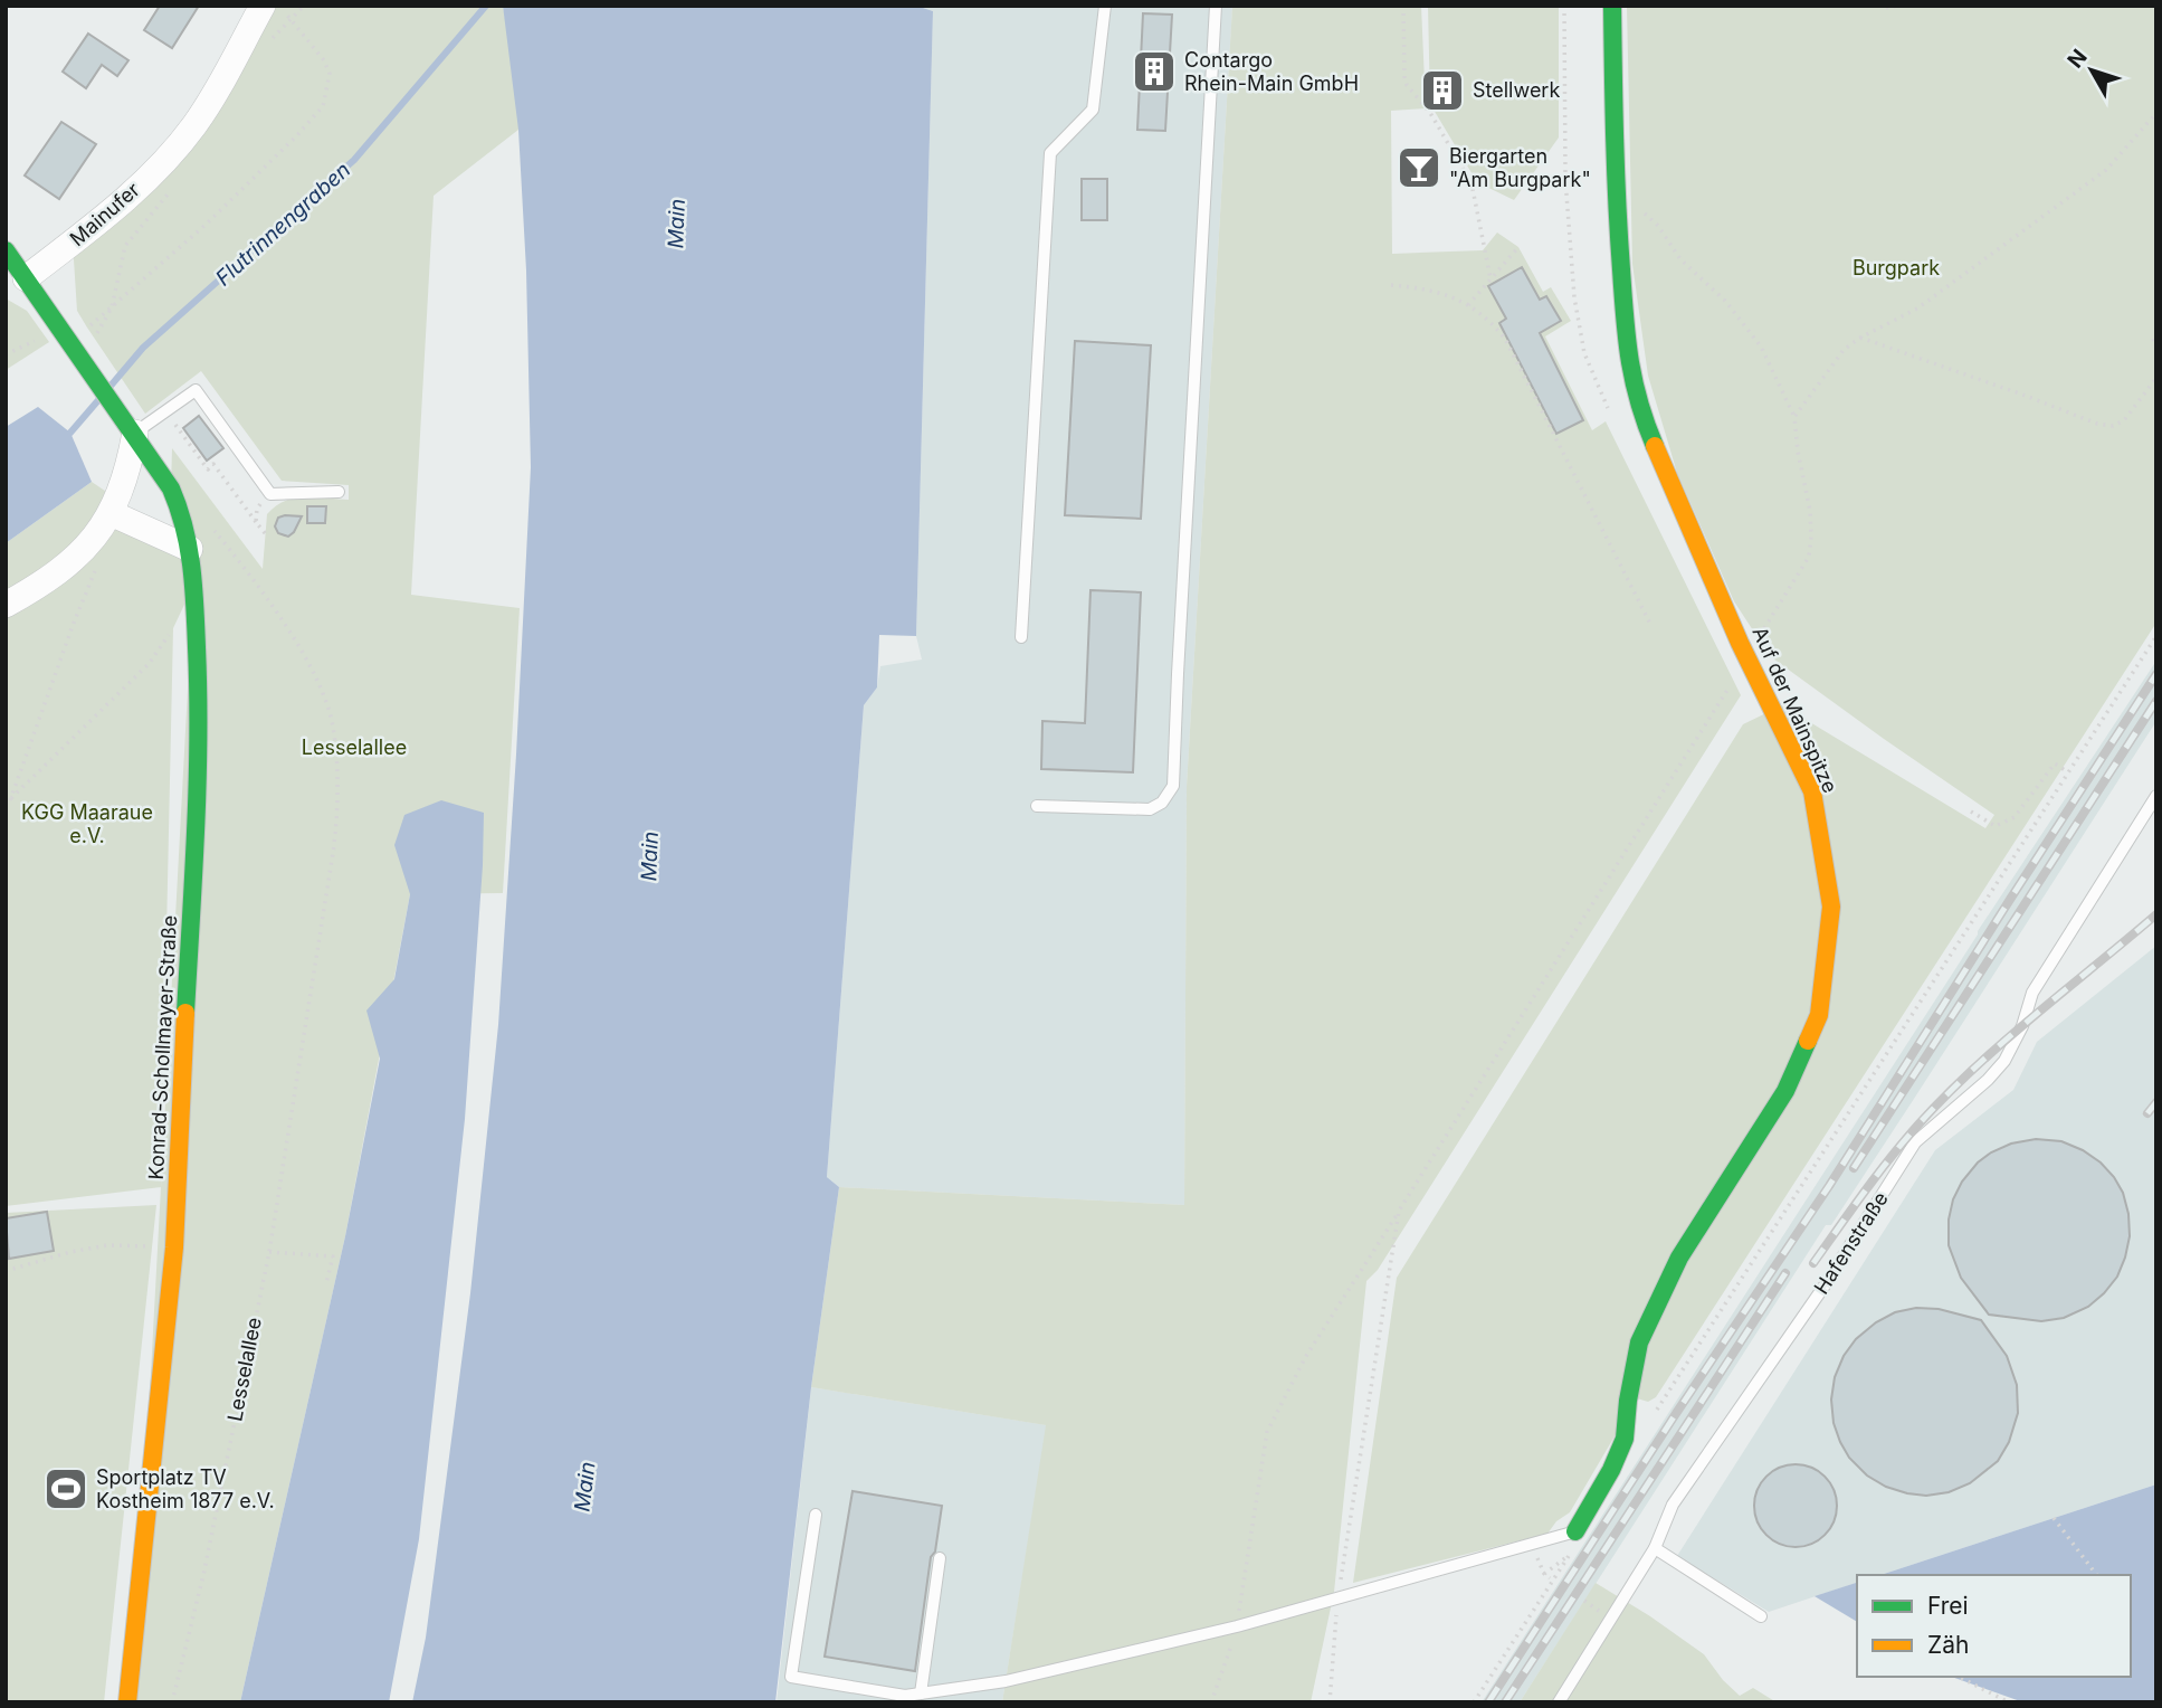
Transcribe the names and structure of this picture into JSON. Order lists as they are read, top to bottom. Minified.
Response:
{"streets":{"street":["Mainufer","Auf der Mainspitze","Konrad-Schollmayer-Straße"],"lane":["Hafenstraße"],"path":["Lesselallee"]},"water":["Flutrinnengraben","Main"],"parks":["Burgpark","Lesselallee","KGG Maaraue e.V."],"places":{"building":["Contargo Rhein-Main GmbH","Stellwerk"],"bar":["Biergarten \"Am Burgpark\""],"sports":["Sportplatz TV Kostheim 1877 e.V."]},"legend":["Frei","Zäh"],"north":"top left"}
